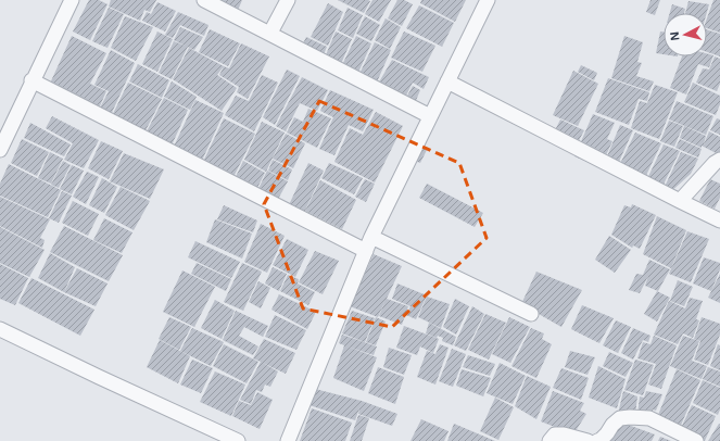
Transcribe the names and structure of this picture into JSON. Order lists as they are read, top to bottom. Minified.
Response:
{"north":"left"}
